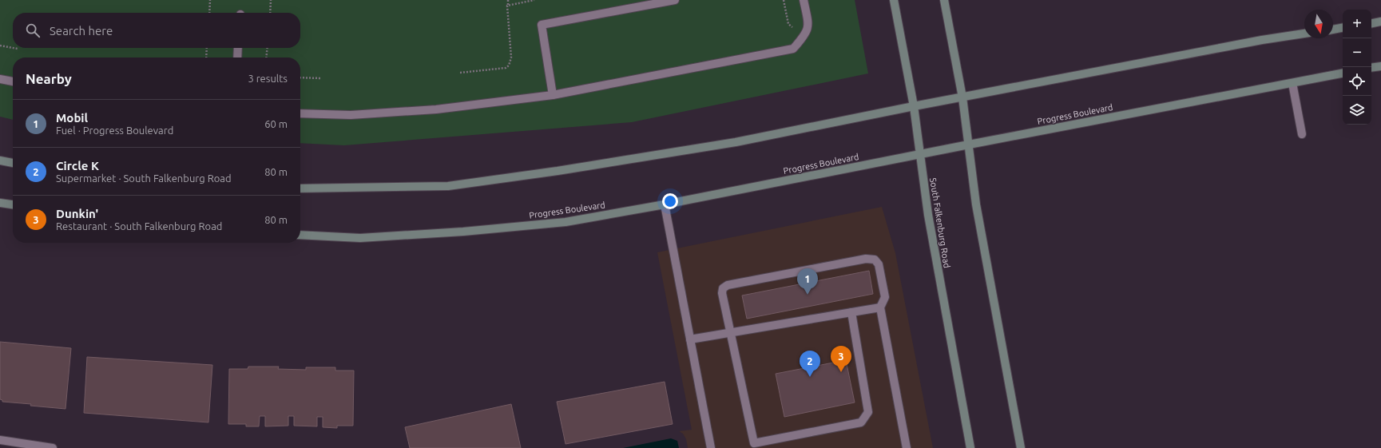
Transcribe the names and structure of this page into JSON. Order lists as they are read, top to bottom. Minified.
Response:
{"streets":{"main road":["Progress Boulevard","South Falkenburg Road"]},"crossings":[["Progress Boulevard","South Falkenburg Road"]],"north":"bottom","page":{"map_buttons":["+","−"],"search":"Search here","heading":["Nearby","3 results"],"list":[{"mark":"1","name":"Mobil","note":"Fuel · Progress Boulevard","value":"60 m"},{"mark":"2","name":"Circle K","note":"Supermarket · South Falkenburg Road","value":"80 m"},{"mark":"3","name":"Dunkin'","note":"Restaurant · South Falkenburg Road","value":"80 m"}],"pins":["1","3","2"]}}
